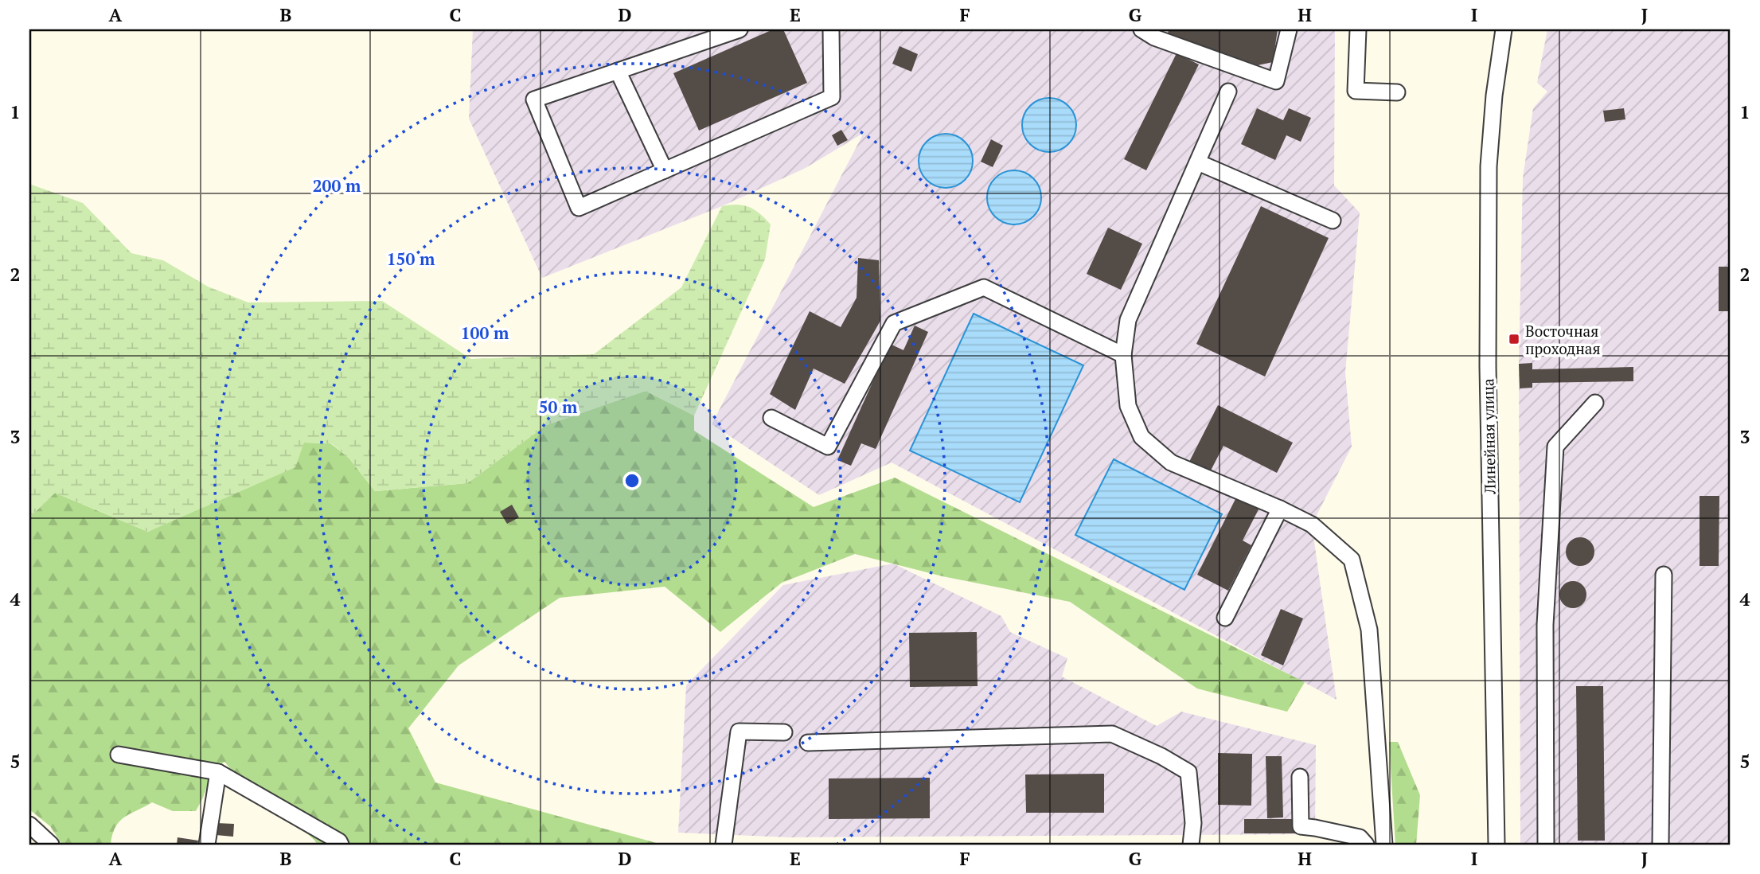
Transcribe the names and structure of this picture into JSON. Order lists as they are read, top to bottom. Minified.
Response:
{"streets":{"street":["Линейная улица"]},"places":{"transit":["Восточная проходная"]},"grid":{"columns":["A","B","C","D","E","F","G","H","I","J"],"rows":["1","2","3","4","5"]},"rings":["200 m","150 m","100 m","50 m"]}
